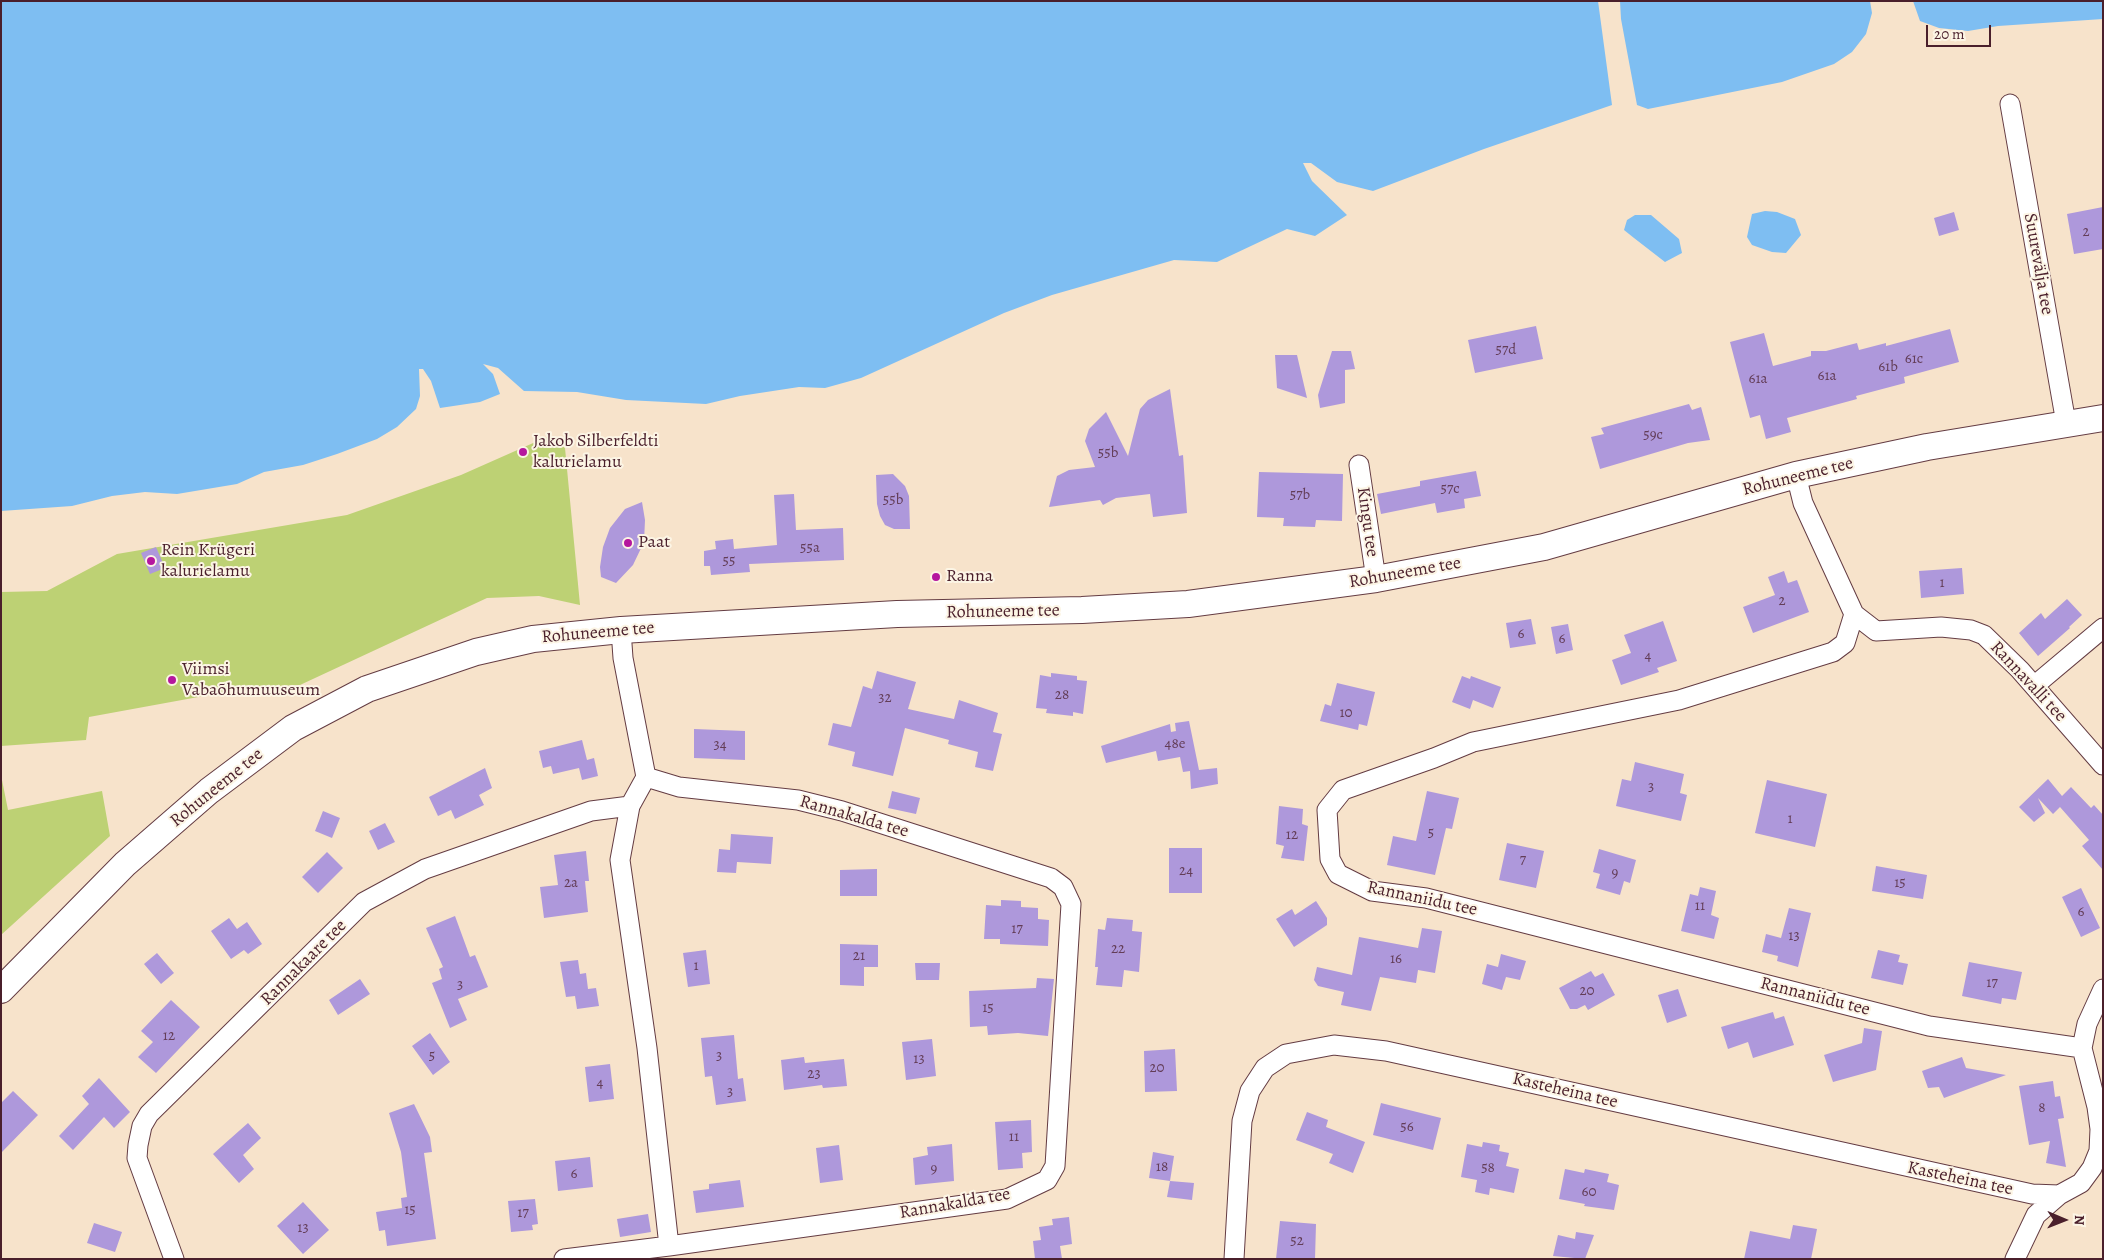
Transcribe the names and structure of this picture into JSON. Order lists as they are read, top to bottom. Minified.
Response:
{"streets":{"street":["Suurevälja tee","Rohuneeme tee","Kingu tee","Rannavalli tee","Rannakalda tee","Rannaniidu tee","Rannakaare tee","Kasteheina tee"]},"crossings":[["Suurevälja tee","Rohuneeme tee"],["Rohuneeme tee","Kingu tee"],["Rohuneeme tee","Rannavalli tee"],["Rannavalli tee","Rannaniidu tee"]],"places":["Jakob Silberfeldti kalurielamu","Paat","Rein Krügeri kalurielamu","Ranna","Viimsi Vabaõhumuuseum"],"house_numbers":["2","57d","61c","61b","61a","61a","59c","55b","57c","57b","55b","55a","55","1","2","6","6","4","28","32","10","48e","34","3","1","5","12","7","24","9","2a","15","11","6","17","13","22","21","16","1","17","3","20","15","12","5","3","13","20","23","4","3","8","56","11","18","58","9","6","60","15","17","13","52"],"scale_bar":"20 m","north":"right"}
